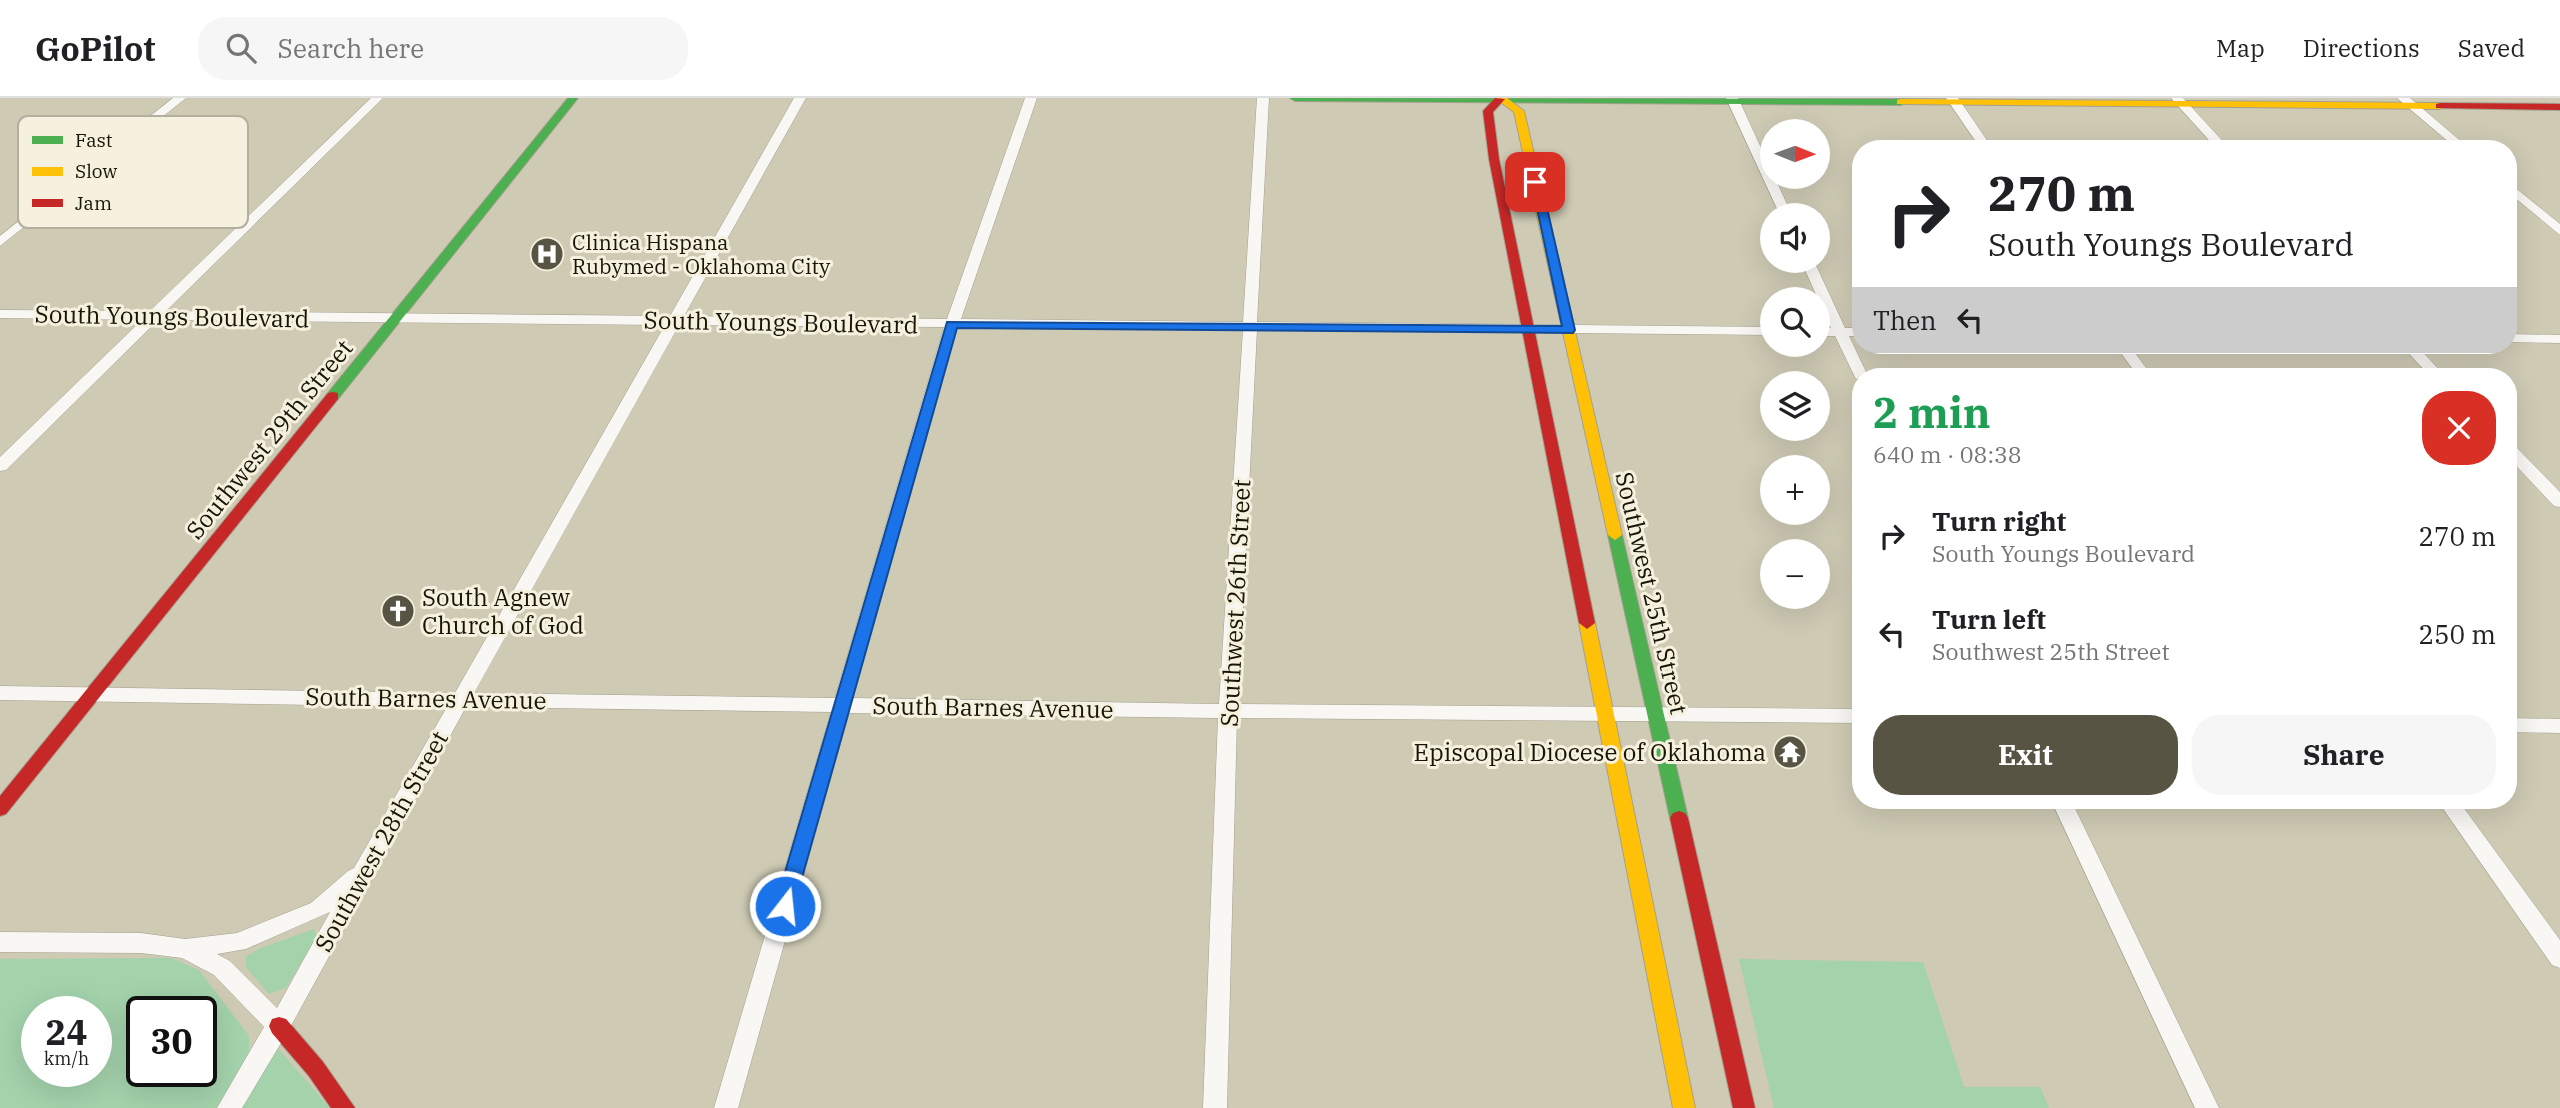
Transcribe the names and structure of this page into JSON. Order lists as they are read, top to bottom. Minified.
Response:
{"streets":{"main road":["Southwest 29th Street","Southwest 25th Street"],"street":["South Youngs Boulevard","Southwest 26th Street","South Barnes Avenue","Southwest 28th Street"]},"crossings":[["South Youngs Boulevard","Southwest 29th Street"],["South Youngs Boulevard","Southwest 25th Street"],["South Youngs Boulevard","Southwest 26th Street"],["South Youngs Boulevard","Southwest 28th Street"],["Southwest 29th Street","South Barnes Avenue"],["Southwest 25th Street","South Barnes Avenue"],["Southwest 26th Street","South Barnes Avenue"],["South Barnes Avenue","Southwest 28th Street"]],"places":{"hospital":["Clinica Hispana Rubymed - Oklahoma City"],"church":["South Agnew Church of God"],"temple":["Episcopal Diocese of Oklahoma"]},"legend":["Fast","Slow","Jam"],"north":"right","page":{"header":"GoPilot","search":"Search here","nav":["Map","Directions","Saved"],"map_buttons":["+","−"],"turn":["270 m","South Youngs Boulevard"],"then":"Then","heading":["2 min","640 m · 08:38"],"list":[{"name":"Turn right","note":"South Youngs Boulevard","value":"270 m"},{"name":"Turn left","note":"Southwest 25th Street","value":"250 m"}],"buttons":["Exit","Share"],"speed":"24 km/h","limit":"30"}}
